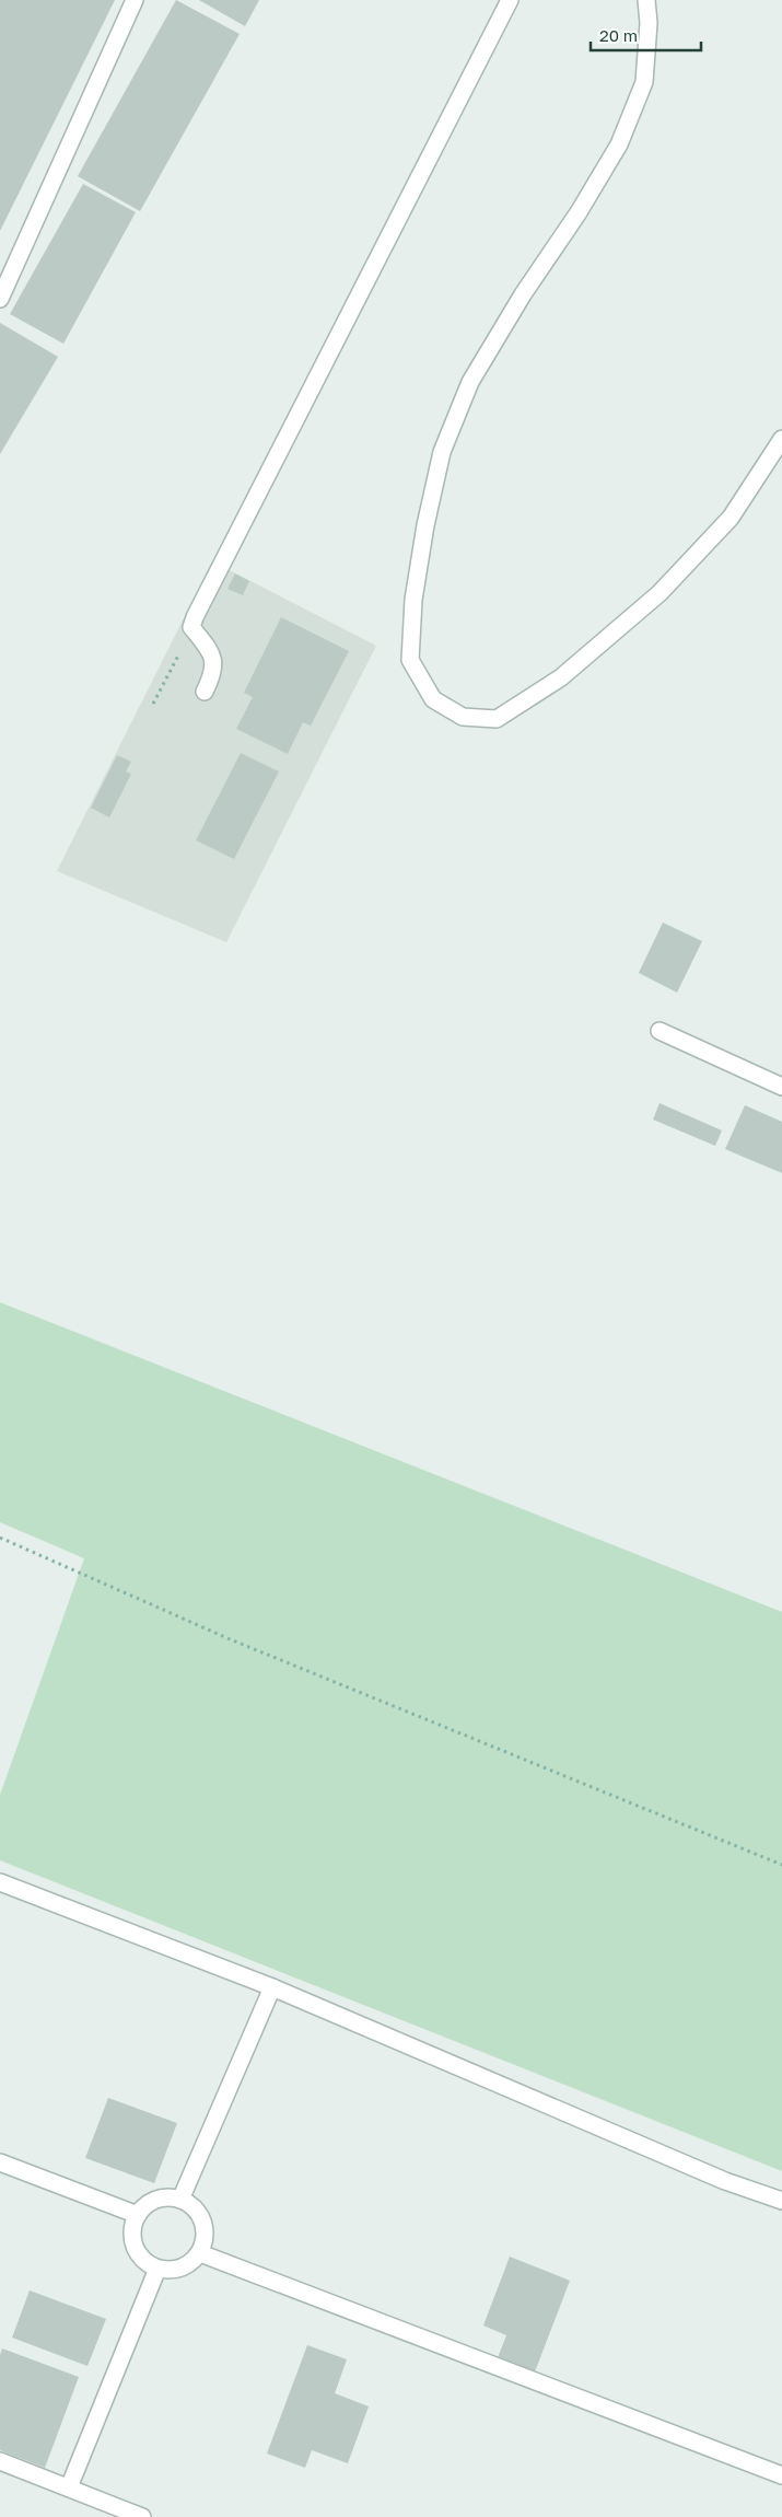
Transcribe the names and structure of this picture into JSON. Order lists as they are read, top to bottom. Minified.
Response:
{"scale_bar":"20 m"}
